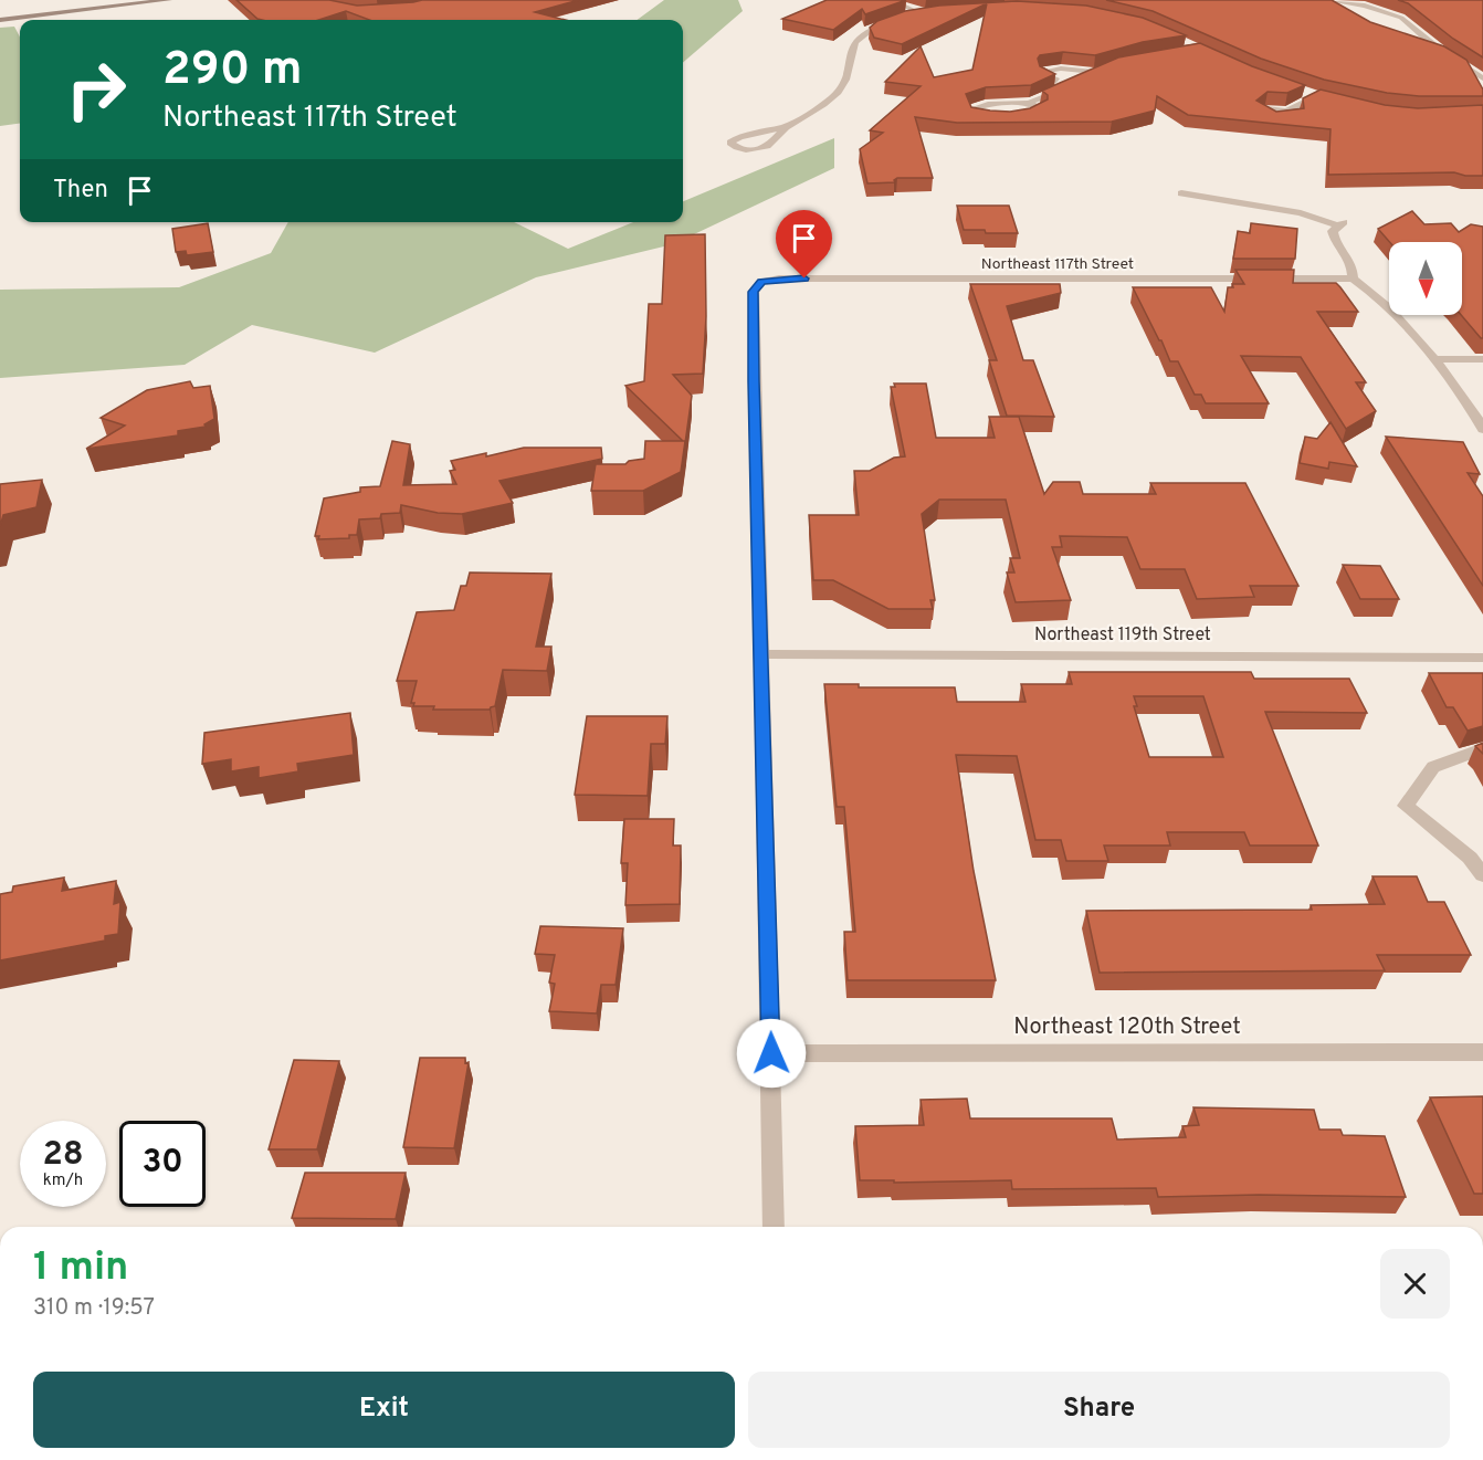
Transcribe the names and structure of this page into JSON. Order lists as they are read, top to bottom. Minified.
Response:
{"streets":{"street":["Northeast 117th Street","Northeast 119th Street","Northeast 120th Street"]},"crossings":[["Northeast 117th Street","Northeast 119th Street"]],"north":"bottom","page":{"turn":["290 m","Northeast 117th Street"],"then":"Then","speed":"28 km/h","limit":"30","heading":["1 min","310 m · 19:57"],"buttons":["Exit","Share"]}}
